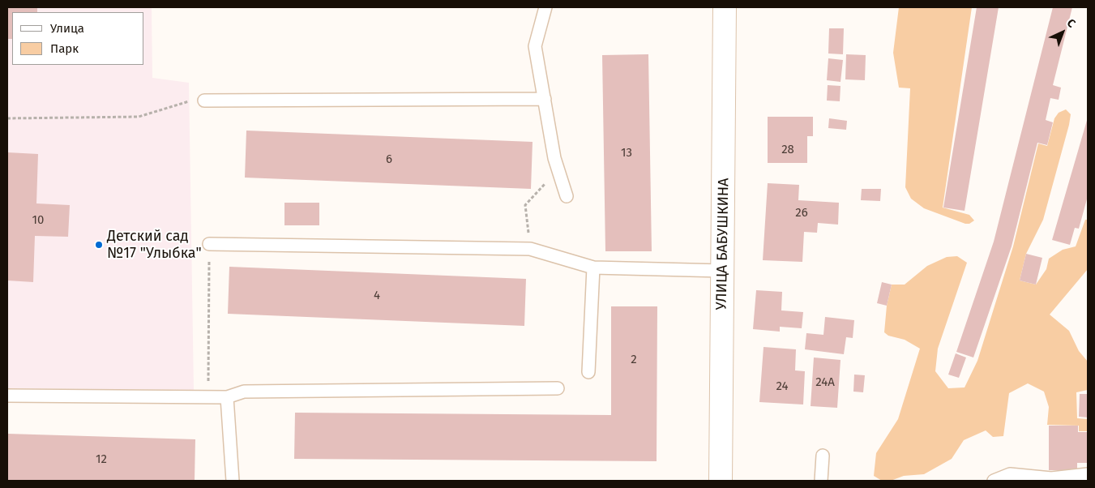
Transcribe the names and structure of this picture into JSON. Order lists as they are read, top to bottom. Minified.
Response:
{"streets":{"street":["УЛИЦА БАБУШКИНА"]},"places":["Детский сад №17 \"Улыбка\""],"house_numbers":["28","13","6","26","10","4","2","24А","24","12"],"legend":["Улица","Парк"],"north":"top right"}
